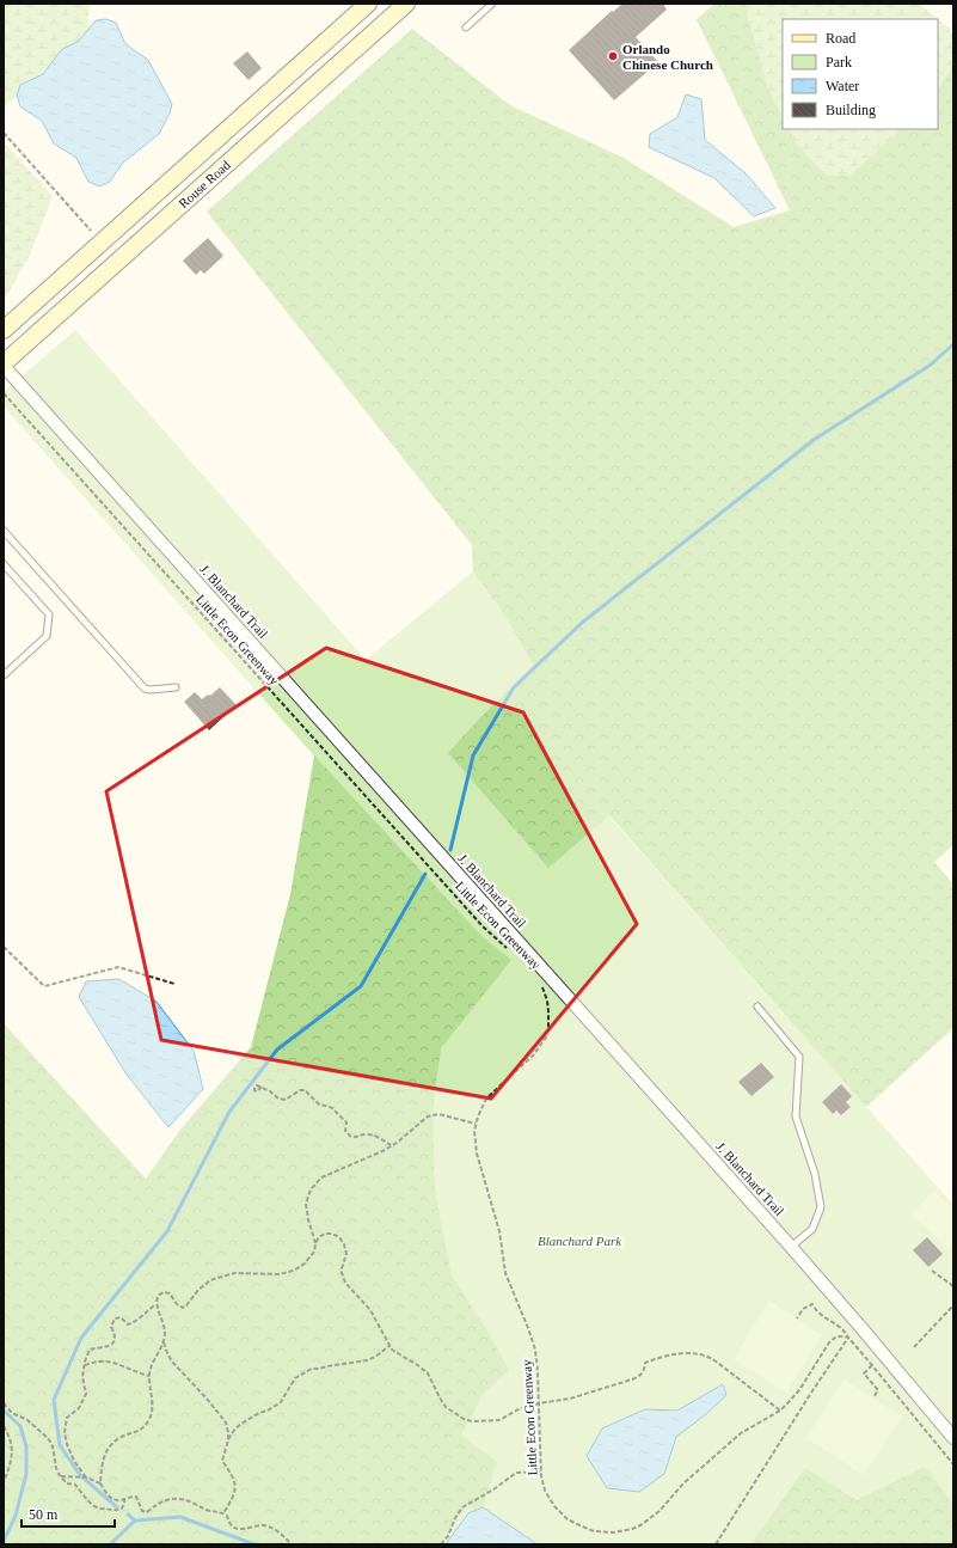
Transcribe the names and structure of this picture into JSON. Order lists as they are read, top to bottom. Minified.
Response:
{"streets":{"street":["Rouse Road","J. Blanchard Trail"],"path":["Little Econ Greenway"]},"crossings":[["Rouse Road","J. Blanchard Trail"]],"parks":["Blanchard Park"],"places":["Orlando Chinese Church"],"legend":["Road","Park","Water","Building"],"scale_bar":"50 m"}
